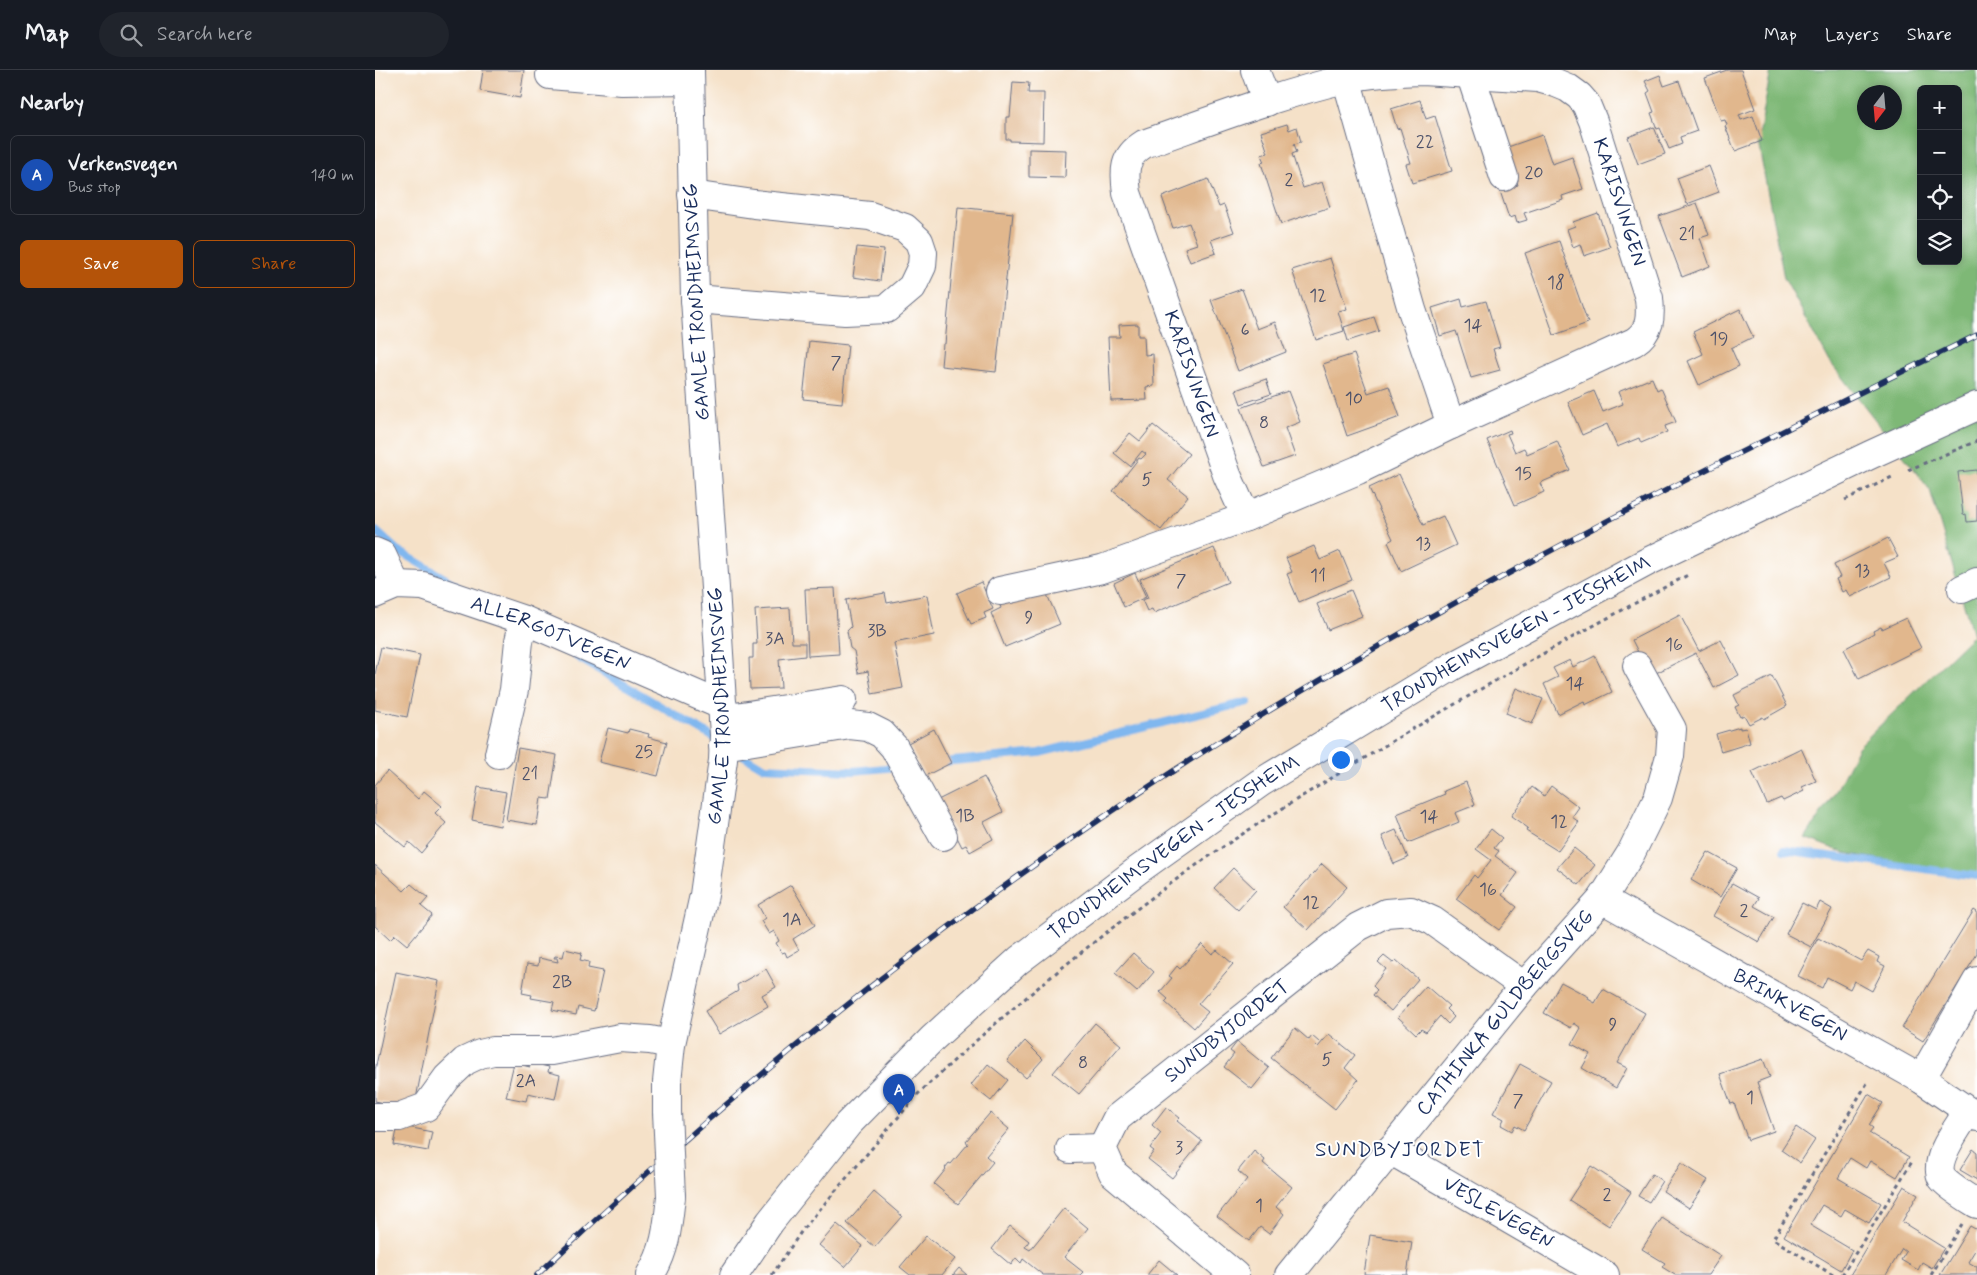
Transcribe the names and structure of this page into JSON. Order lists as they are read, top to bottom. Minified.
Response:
{"streets":{"street":["KARISVINGEN","GAMLE TRONDHEIMSVEG","ALLERGOTVEGEN","TRONDHEIMSVEGEN - JESSHEIM","BRINKVEGEN","CATHINKA GULDBERGSVEG","SUNDBYJORDET","VESLEVEGEN"]},"crossings":[["GAMLE TRONDHEIMSVEG","ALLERGOTVEGEN"],["BRINKVEGEN","CATHINKA GULDBERGSVEG"],["CATHINKA GULDBERGSVEG","SUNDBYJORDET"],["CATHINKA GULDBERGSVEG","VESLEVEGEN"]],"districts":["SUNDBYJORDET"],"house_numbers":["22","20","2","21","18","12","14","6","19","7","10","8","15","5","13","13","11","7","9","3B","3A","16","14","25","21","1B","14","12","16","12","2","1A","2B","9","5","8","2A","1","7","3","2","1"],"north":"bottom","page":{"header":"Map","search":"Search here","nav":["Map","Layers","Share"],"heading":"Nearby","map_buttons":["+","−"],"list":[{"mark":"A","name":"Verkensvegen","note":"Bus stop","value":"140 m"}],"buttons":["Save","Share"],"pins":"A"}}
